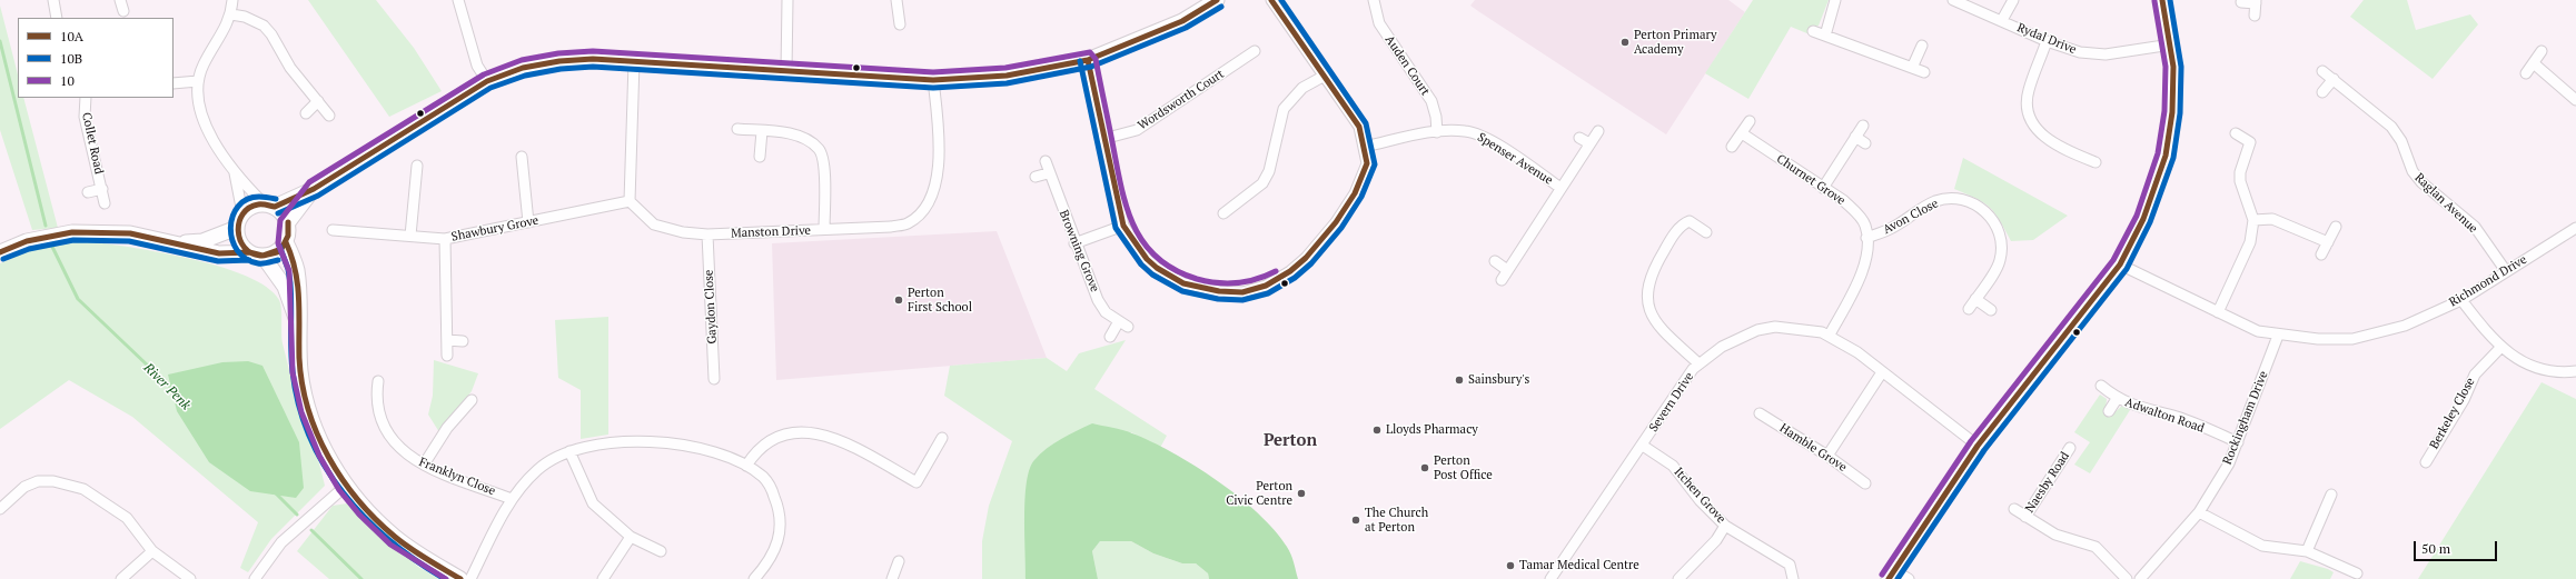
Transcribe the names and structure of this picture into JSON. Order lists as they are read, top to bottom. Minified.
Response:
{"streets":{"street":["Rydal Drive","Auden Court","Wordsworth Court","Collet Road","Spenser Avenue","Churnet Grove","Raglan Avenue","Avon Close","Shawbury Grove","Manston Drive","Browning Grove","Richmond Drive","Gaydon Close","Severn Drive","Berkeley Close","Adwalton Road","Rockingham Drive","Hamble Grove","Franklyn Close","Naesby Road","Itchen Grove"]},"crossings":[["Auden Court","Spenser Avenue"],["Churnet Grove","Avon Close"],["Churnet Grove","Severn Drive"],["Raglan Avenue","Richmond Drive"],["Shawbury Grove","Manston Drive"],["Manston Drive","Gaydon Close"],["Richmond Drive","Rockingham Drive"],["Severn Drive","Itchen Grove"],["Adwalton Road","Rockingham Drive"]],"districts":["Perton"],"water":["River Penk"],"places":["Perton Primary Academy","Perton First School","Sainsbury's","Lloyds Pharmacy","Perton Post Office","Perton Civic Centre","The Church at Perton","Tamar Medical Centre"],"lines":["transit line 10A","transit line 10B","transit line 10"],"legend":["10A","10B","10"],"scale_bar":"50 m"}
